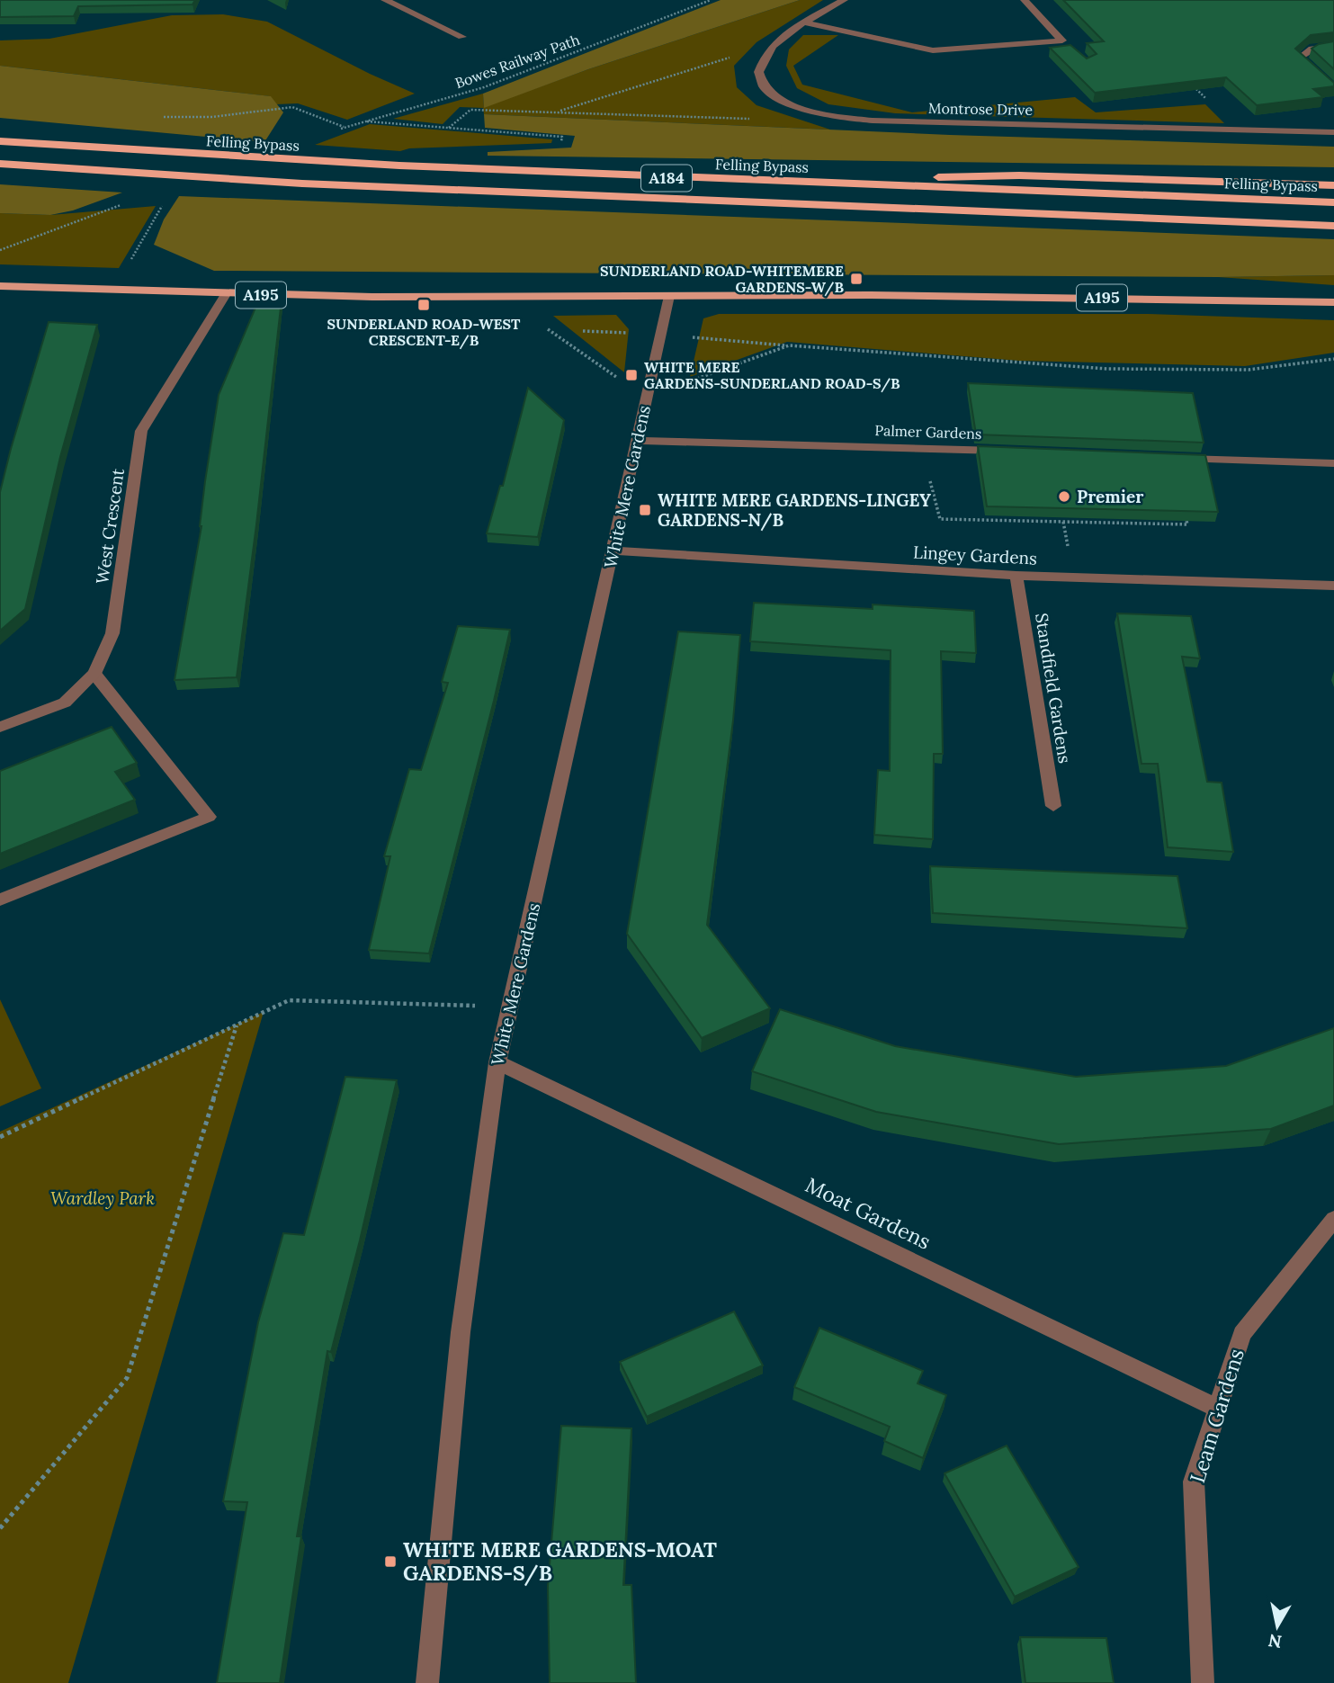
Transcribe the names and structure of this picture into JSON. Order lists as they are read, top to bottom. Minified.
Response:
{"streets":{"highway":["Felling Bypass","A184"],"main road":["A195"],"street":["Montrose Drive","Palmer Gardens","White Mere Gardens","West Crescent","Lingey Gardens","Standfield Gardens","Moat Gardens","Leam Gardens"],"path":["Bowes Railway Path"]},"crossings":[["A195","White Mere Gardens"],["A195","West Crescent"],["Palmer Gardens","White Mere Gardens"],["White Mere Gardens","Lingey Gardens"],["White Mere Gardens","Moat Gardens"],["Lingey Gardens","Standfield Gardens"],["Moat Gardens","Leam Gardens"]],"parks":["Wardley Park"],"places":{"transit":["SUNDERLAND ROAD-WHITEMERE GARDENS-W/B","SUNDERLAND ROAD-WEST CRESCENT-E/B","WHITE MERE GARDENS-SUNDERLAND ROAD-S/B","WHITE MERE GARDENS-LINGEY GARDENS-N/B","WHITE MERE GARDENS-MOAT GARDENS-S/B"],"other":["Premier"]},"north":"bottom"}
